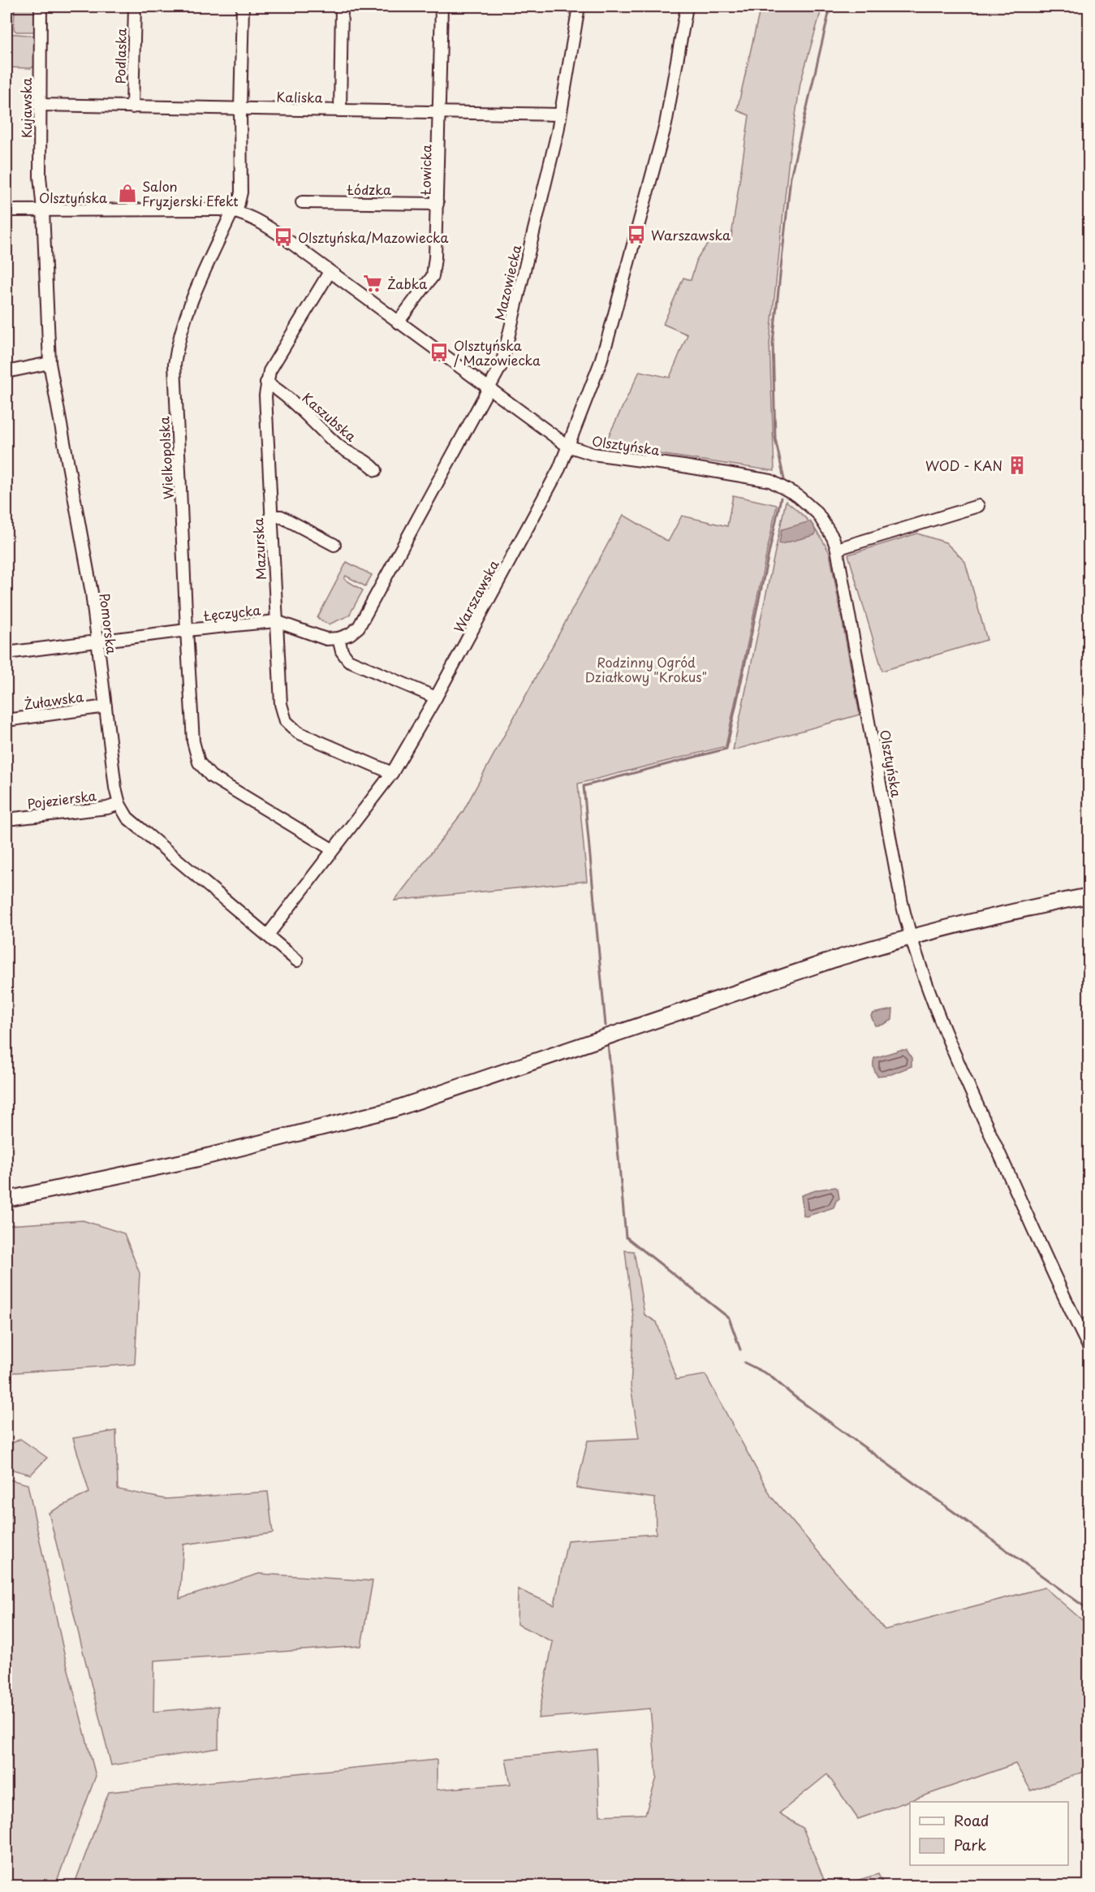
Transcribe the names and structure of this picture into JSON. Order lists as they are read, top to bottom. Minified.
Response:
{"streets":{"street":["Podlaska","Kaliska","Kujawska","Łowicka","Łódzka","Olsztyńska","Mazowiecka","Kaszubska","Wielkopolska","Mazurska","Warszawska","Łęczycka","Pomorska","Żuławska","Pojezierska"]},"crossings":[["Podlaska","Kaliska"],["Kaliska","Kujawska"],["Kaliska","Łowicka"],["Kaliska","Mazowiecka"],["Kaliska","Wielkopolska"],["Kujawska","Olsztyńska"],["Kujawska","Pomorska"],["Łowicka","Łódzka"],["Łowicka","Olsztyńska"],["Olsztyńska","Mazowiecka"],["Olsztyńska","Wielkopolska"],["Olsztyńska","Mazurska"],["Olsztyńska","Warszawska"],["Olsztyńska","Pomorska"],["Mazowiecka","Łęczycka"],["Kaszubska","Mazurska"],["Wielkopolska","Warszawska"],["Wielkopolska","Łęczycka"],["Mazurska","Warszawska"],["Mazurska","Łęczycka"],["Warszawska","Pomorska"],["Łęczycka","Pomorska"],["Pomorska","Żuławska"],["Pomorska","Pojezierska"]],"parks":["Rodzinny Ogród Działkowy \"Krokus\""],"places":{"shop":["Salon Fryzjerski Efekt"],"bus stop":["Warszawska","Olsztyńska/Mazowiecka","Olsztyńska / Mazowiecka"],"supermarket":["Żabka"],"building":["WOD - KAN"]},"legend":["Road","Park"]}
